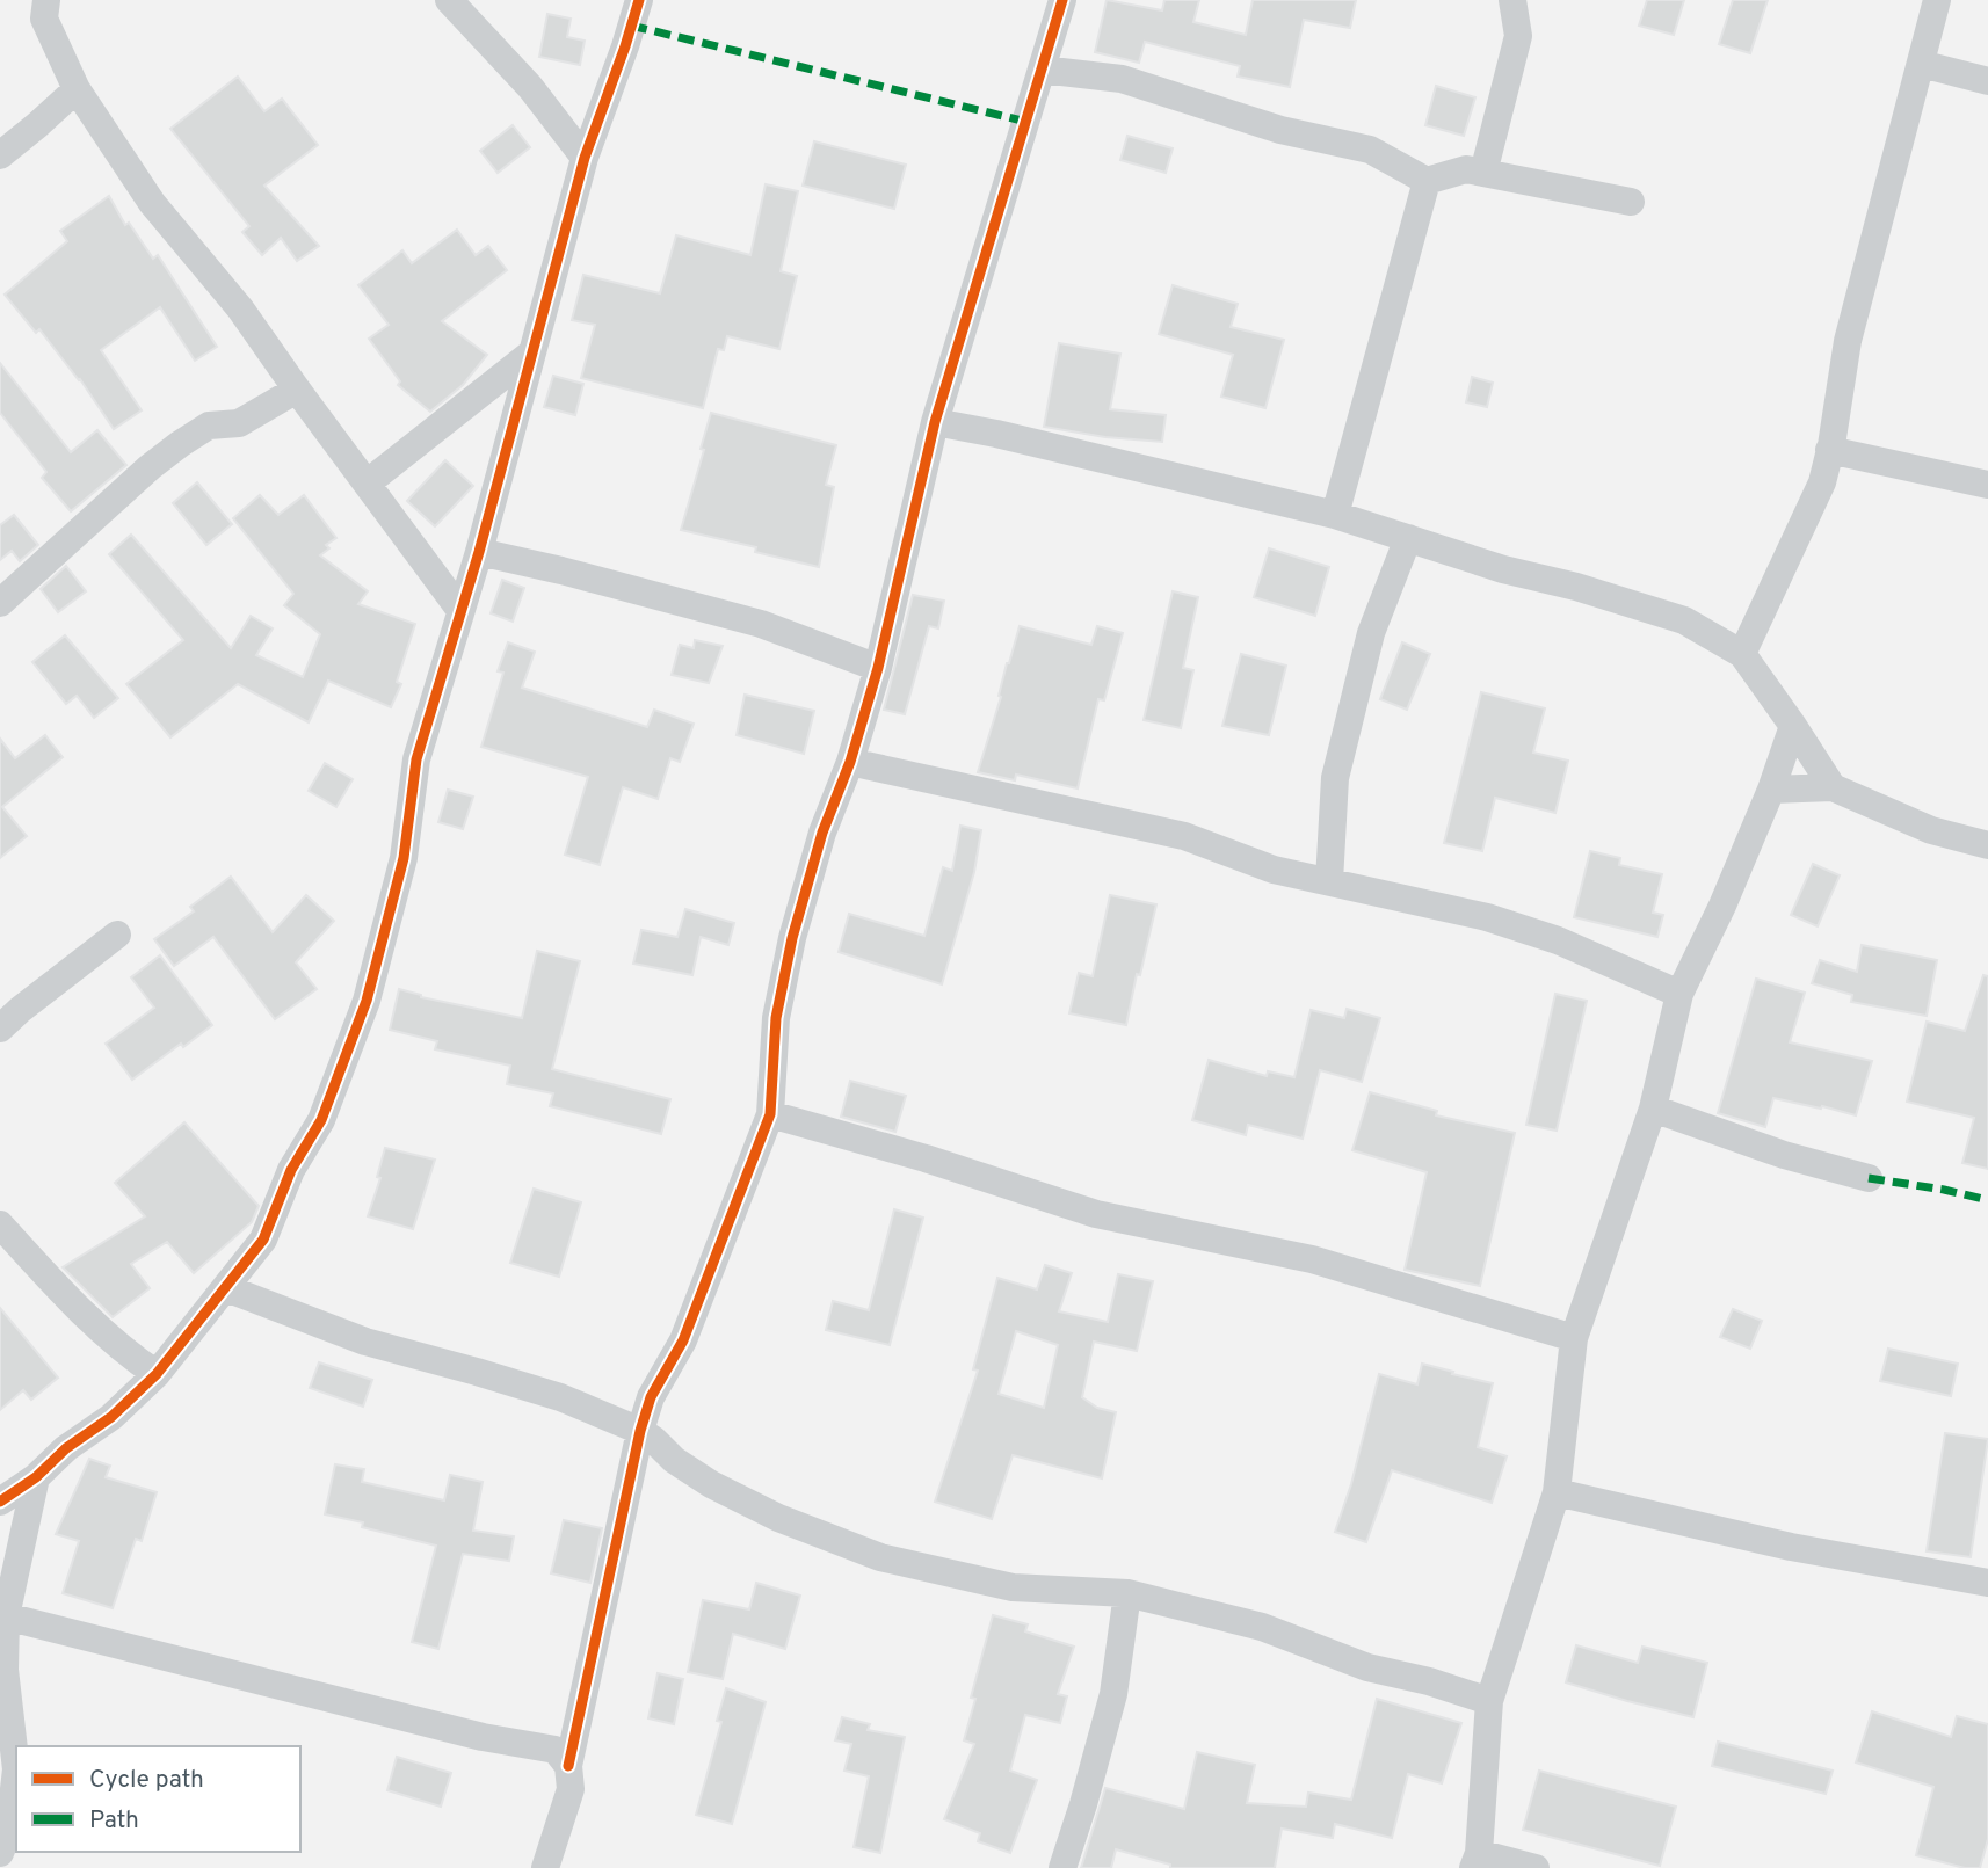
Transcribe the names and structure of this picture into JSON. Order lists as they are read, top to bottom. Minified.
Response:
{"legend":["Cycle path","Path"]}
